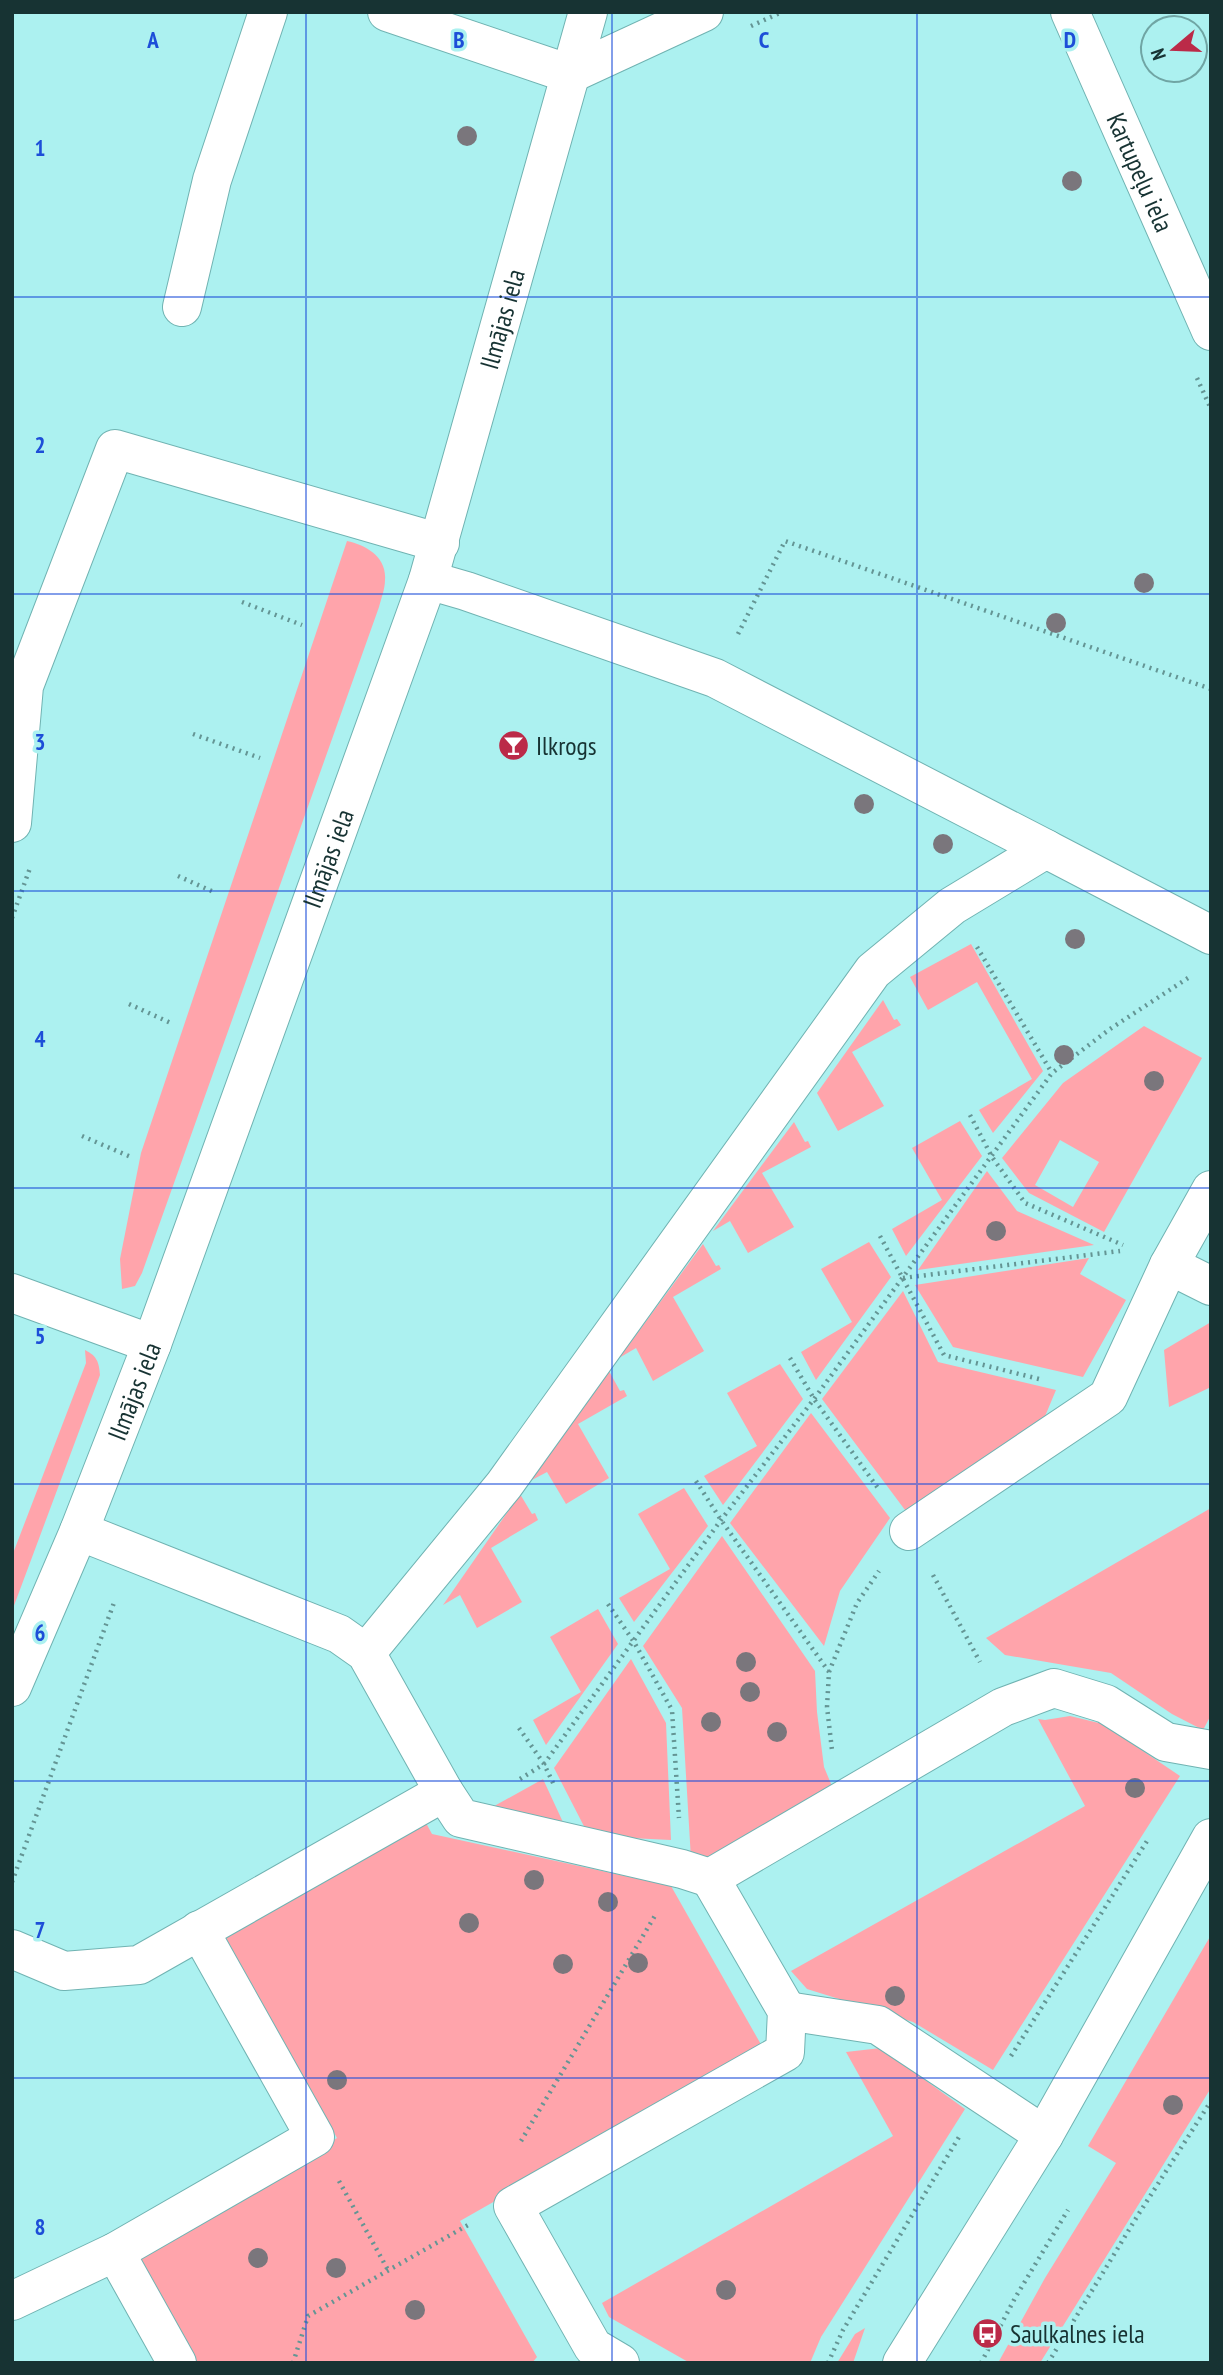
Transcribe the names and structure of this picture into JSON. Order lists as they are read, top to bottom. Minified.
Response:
{"streets":{"street":["Kartupeļu iela","Ilmājas iela"]},"places":{"bar":["Ilkrogs"],"bus stop":["Saulkalnes iela"]},"north":"left","grid":{"columns":["A","B","C","D"],"rows":["1","2","3","4","5","6","7","8"]}}
